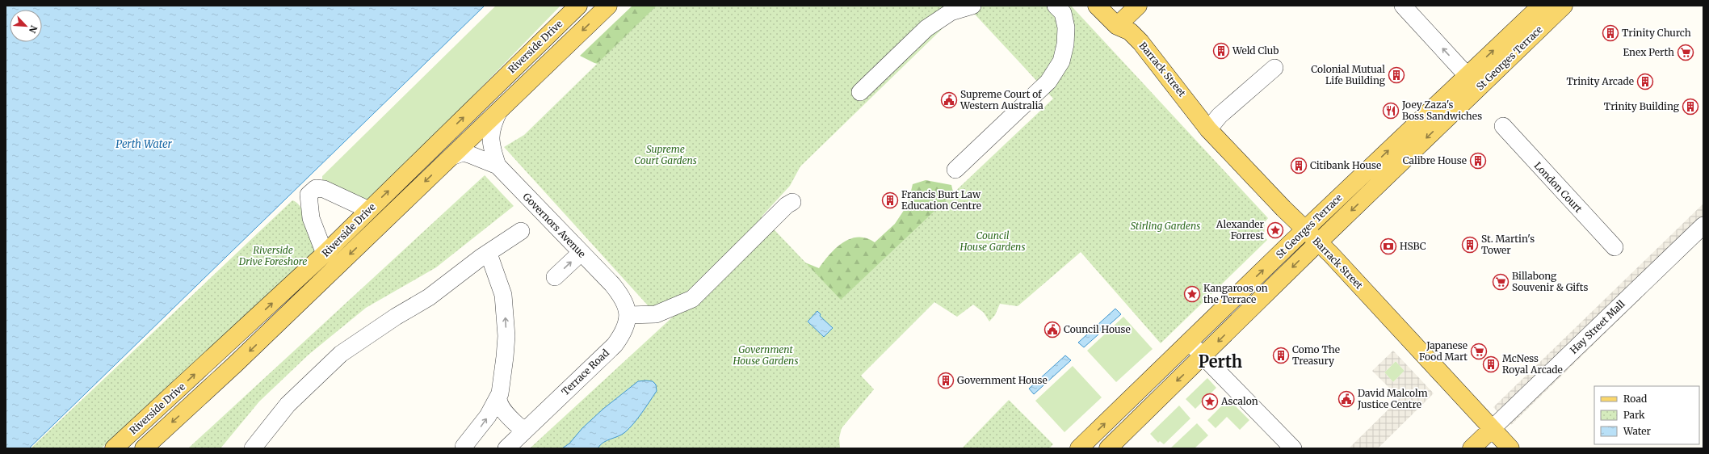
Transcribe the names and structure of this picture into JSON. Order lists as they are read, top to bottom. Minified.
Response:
{"streets":{"main road":["Riverside Drive","St Georges Terrace","Barrack Street"],"street":["London Court","Governors Avenue","Hay Street Mall","Terrace Road"]},"crossings":[["Riverside Drive","Governors Avenue"],["St Georges Terrace","Barrack Street"],["Barrack Street","Hay Street Mall"],["Governors Avenue","Terrace Road"]],"districts":["Perth"],"water":["Perth Water"],"parks":["Supreme Court Gardens","Stirling Gardens","Council House Gardens","Riverside Drive Foreshore","Government House Gardens"],"places":{"building":["Trinity Church","Weld Club","Colonial Mutual Life Building","Trinity Arcade","Trinity Building","Calibre House","Citibank House","Francis Burt Law Education Centre","St. Martin's Tower","Como The Treasury","McNess Royal Arcade","Government House"],"supermarket":["Enex Perth","Billabong Souvenir & Gifts","Japanese Food Mart"],"public building":["Supreme Court of Western Australia","Council House","David Malcolm Justice Centre"],"restaurant":["Joey Zaza's Boss Sandwiches"],"place":["Alexander Forrest","Kangaroos on the Terrace","Ascalon"],"bank":["HSBC"]},"legend":["Road","Park","Water"],"north":"bottom right"}
